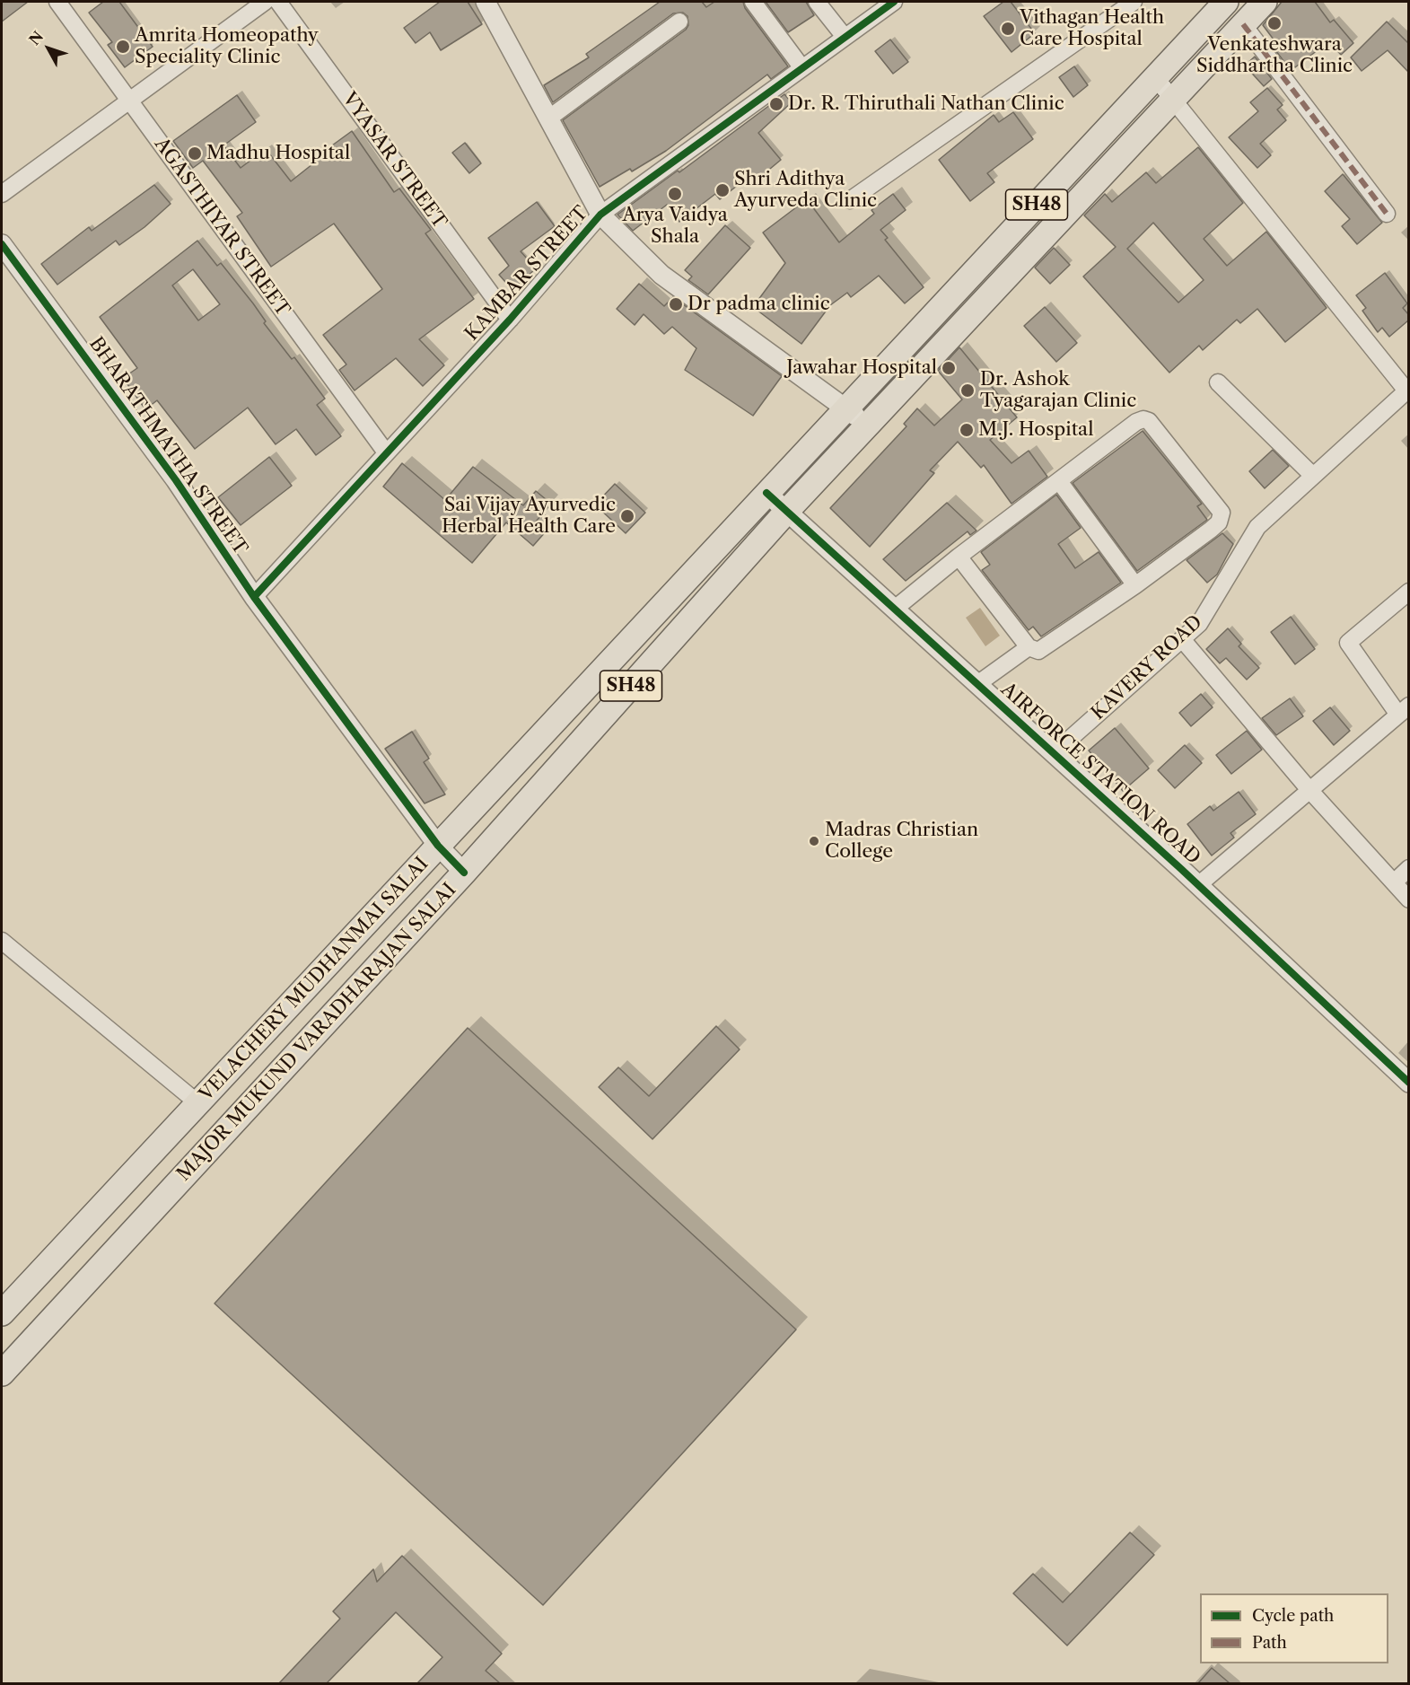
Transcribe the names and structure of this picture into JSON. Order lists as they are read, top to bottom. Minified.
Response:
{"streets":{"main road":["SH48","VELACHERY MUDHANMAI SALAI","MAJOR MUKUND VARADHARAJAN SALAI"],"street":["VYASAR STREET","AGASTHIYAR STREET","KAMBAR STREET","BHARATHMATHA STREET","KAVERY ROAD","AIRFORCE STATION ROAD"]},"crossings":[["VYASAR STREET","KAMBAR STREET"],["SH48","VELACHERY MUDHANMAI SALAI"],["AGASTHIYAR STREET","KAMBAR STREET"],["KAMBAR STREET","BHARATHMATHA STREET"],["BHARATHMATHA STREET","VELACHERY MUDHANMAI SALAI"],["BHARATHMATHA STREET","MAJOR MUKUND VARADHARAJAN SALAI"],["KAVERY ROAD","AIRFORCE STATION ROAD"],["AIRFORCE STATION ROAD","VELACHERY MUDHANMAI SALAI"],["AIRFORCE STATION ROAD","MAJOR MUKUND VARADHARAJAN SALAI"]],"places":["Venkateshwara Siddhartha Clinic","Vithagan Health Care Hospital","Amrita Homeopathy Speciality Clinic","Dr. R. Thiruthali Nathan Clinic","Madhu Hospital","Shri Adithya Ayurveda Clinic","Arya Vaidya Shala","Dr padma clinic","Jawahar Hospital","Dr. Ashok Tyagarajan Clinic","M.J. Hospital","Sai Vijay Ayurvedic Herbal Health Care","Madras Christian College"],"legend":["Cycle path","Path"],"north":"top left"}
